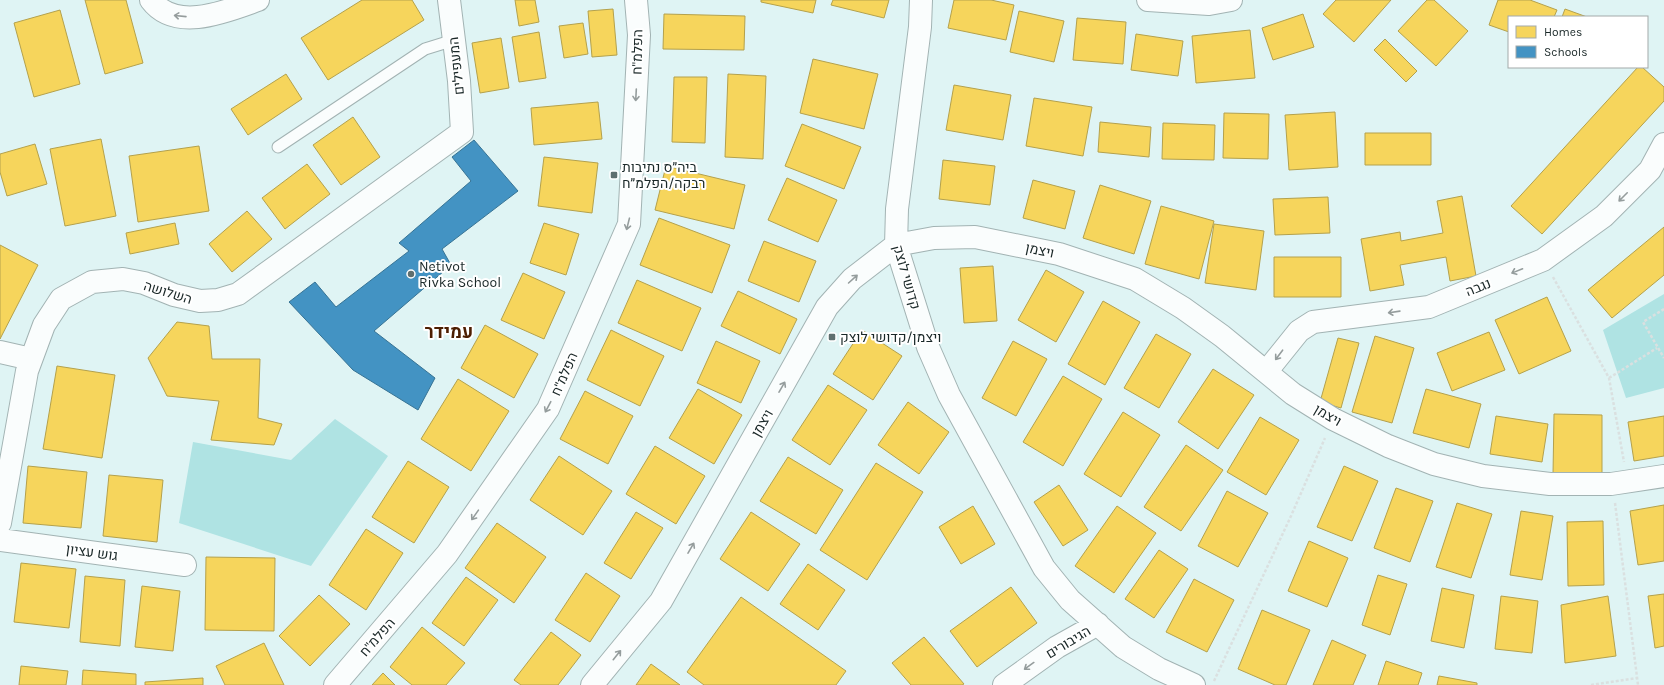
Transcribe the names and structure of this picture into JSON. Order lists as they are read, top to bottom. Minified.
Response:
{"streets":{"street":["הפלמ\"ח","המעפילים","ויצמן","קדושי לוצק","נגבה","השלושה","גוש עציון","הגיבורים"]},"crossings":[["המעפילים","השלושה"],["ויצמן","קדושי לוצק"],["ויצמן","נגבה"],["קדושי לוצק","הגיבורים"]],"one_way":["הפלמ\"ח","ויצמן","נגבה","הגיבורים"],"districts":["עמידר"],"places":{"transit":["ביה״ס נתיבות רבקה/הפלמ״ח","ויצמן/קדושי לוצק"],"other":["Netivot Rivka School"]},"legend":["Homes","Schools"]}
